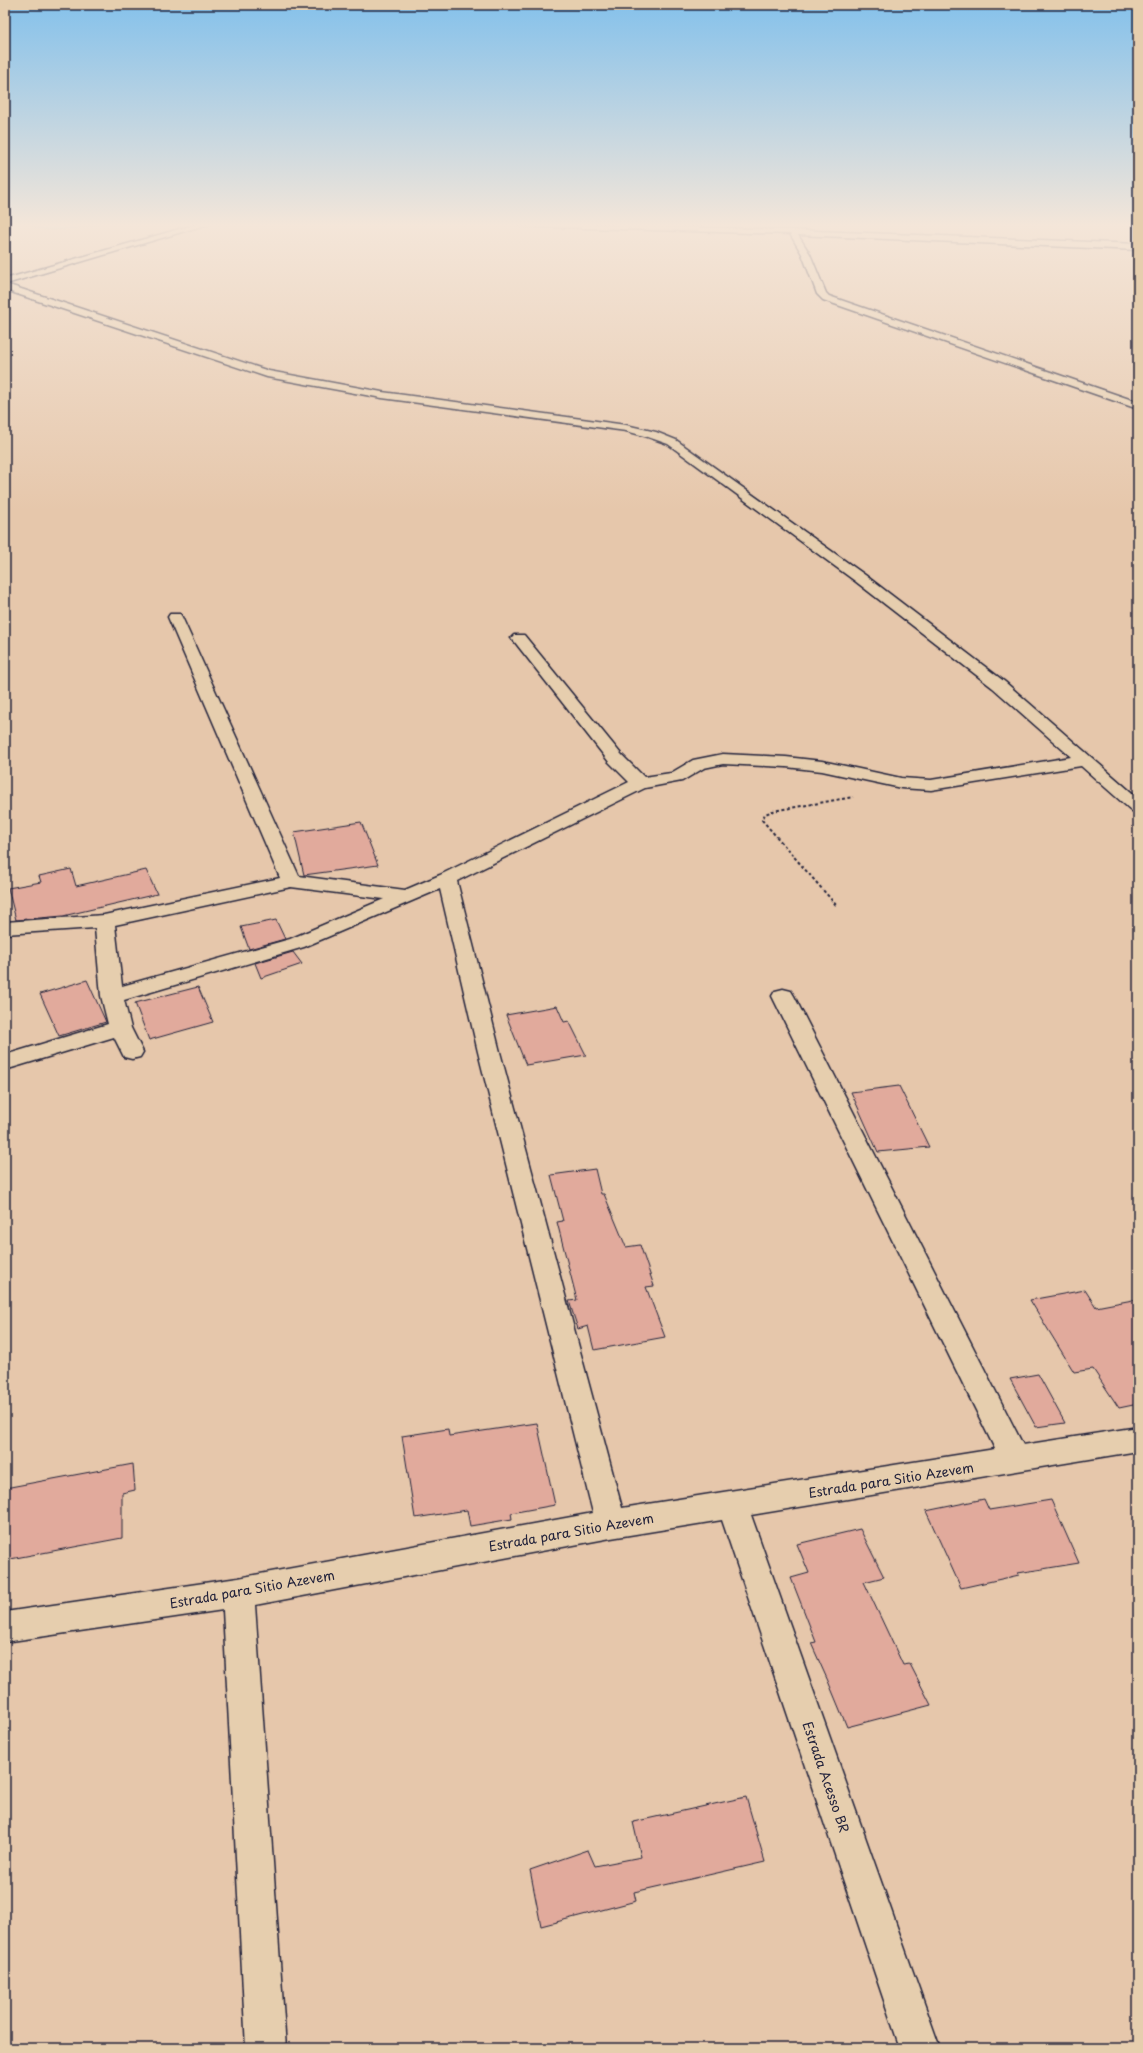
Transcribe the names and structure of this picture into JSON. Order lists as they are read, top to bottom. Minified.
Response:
{"streets":{"street":["Estrada para Sitio Azevem","Estrada Acesso BR"]},"crossings":[["Estrada para Sitio Azevem","Estrada Acesso BR"]]}
